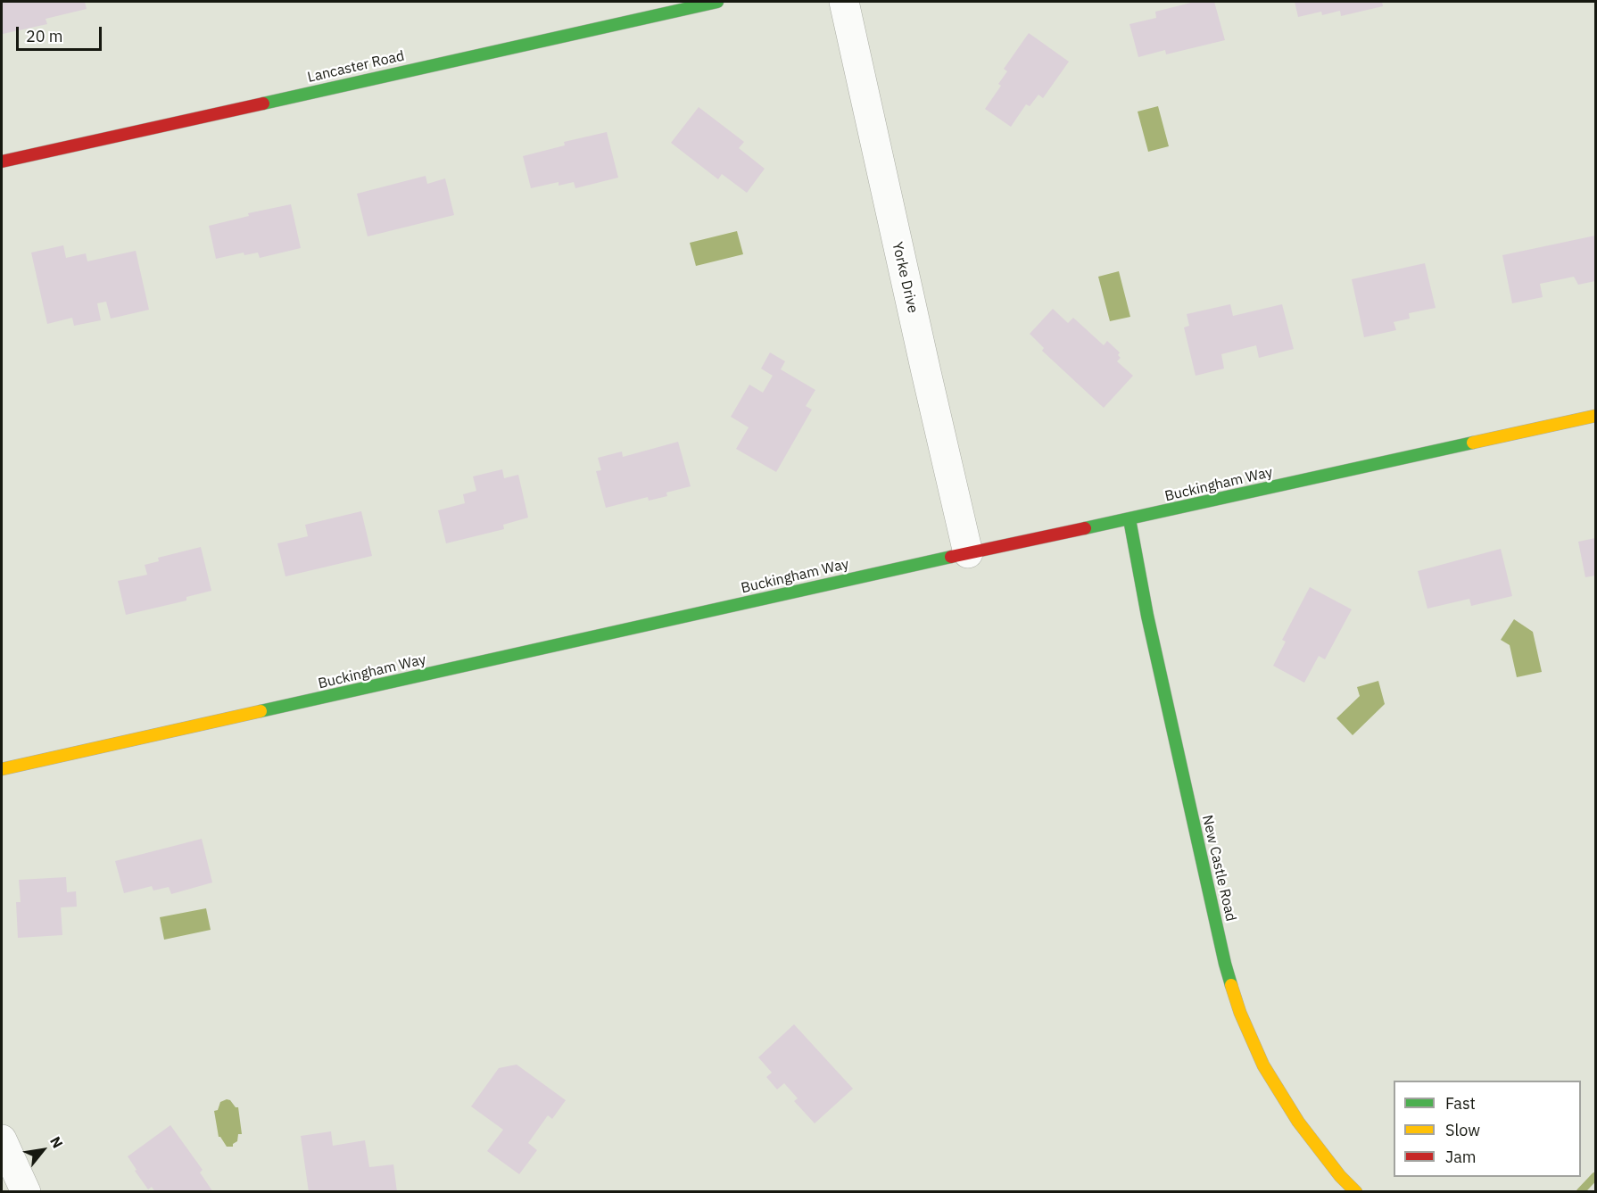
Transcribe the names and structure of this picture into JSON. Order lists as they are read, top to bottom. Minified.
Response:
{"streets":{"street":["Lancaster Road","Yorke Drive","Buckingham Way","New Castle Road"]},"crossings":[["Yorke Drive","Buckingham Way"],["Buckingham Way","New Castle Road"]],"legend":["Fast","Slow","Jam"],"scale_bar":"20 m","north":"top right"}
